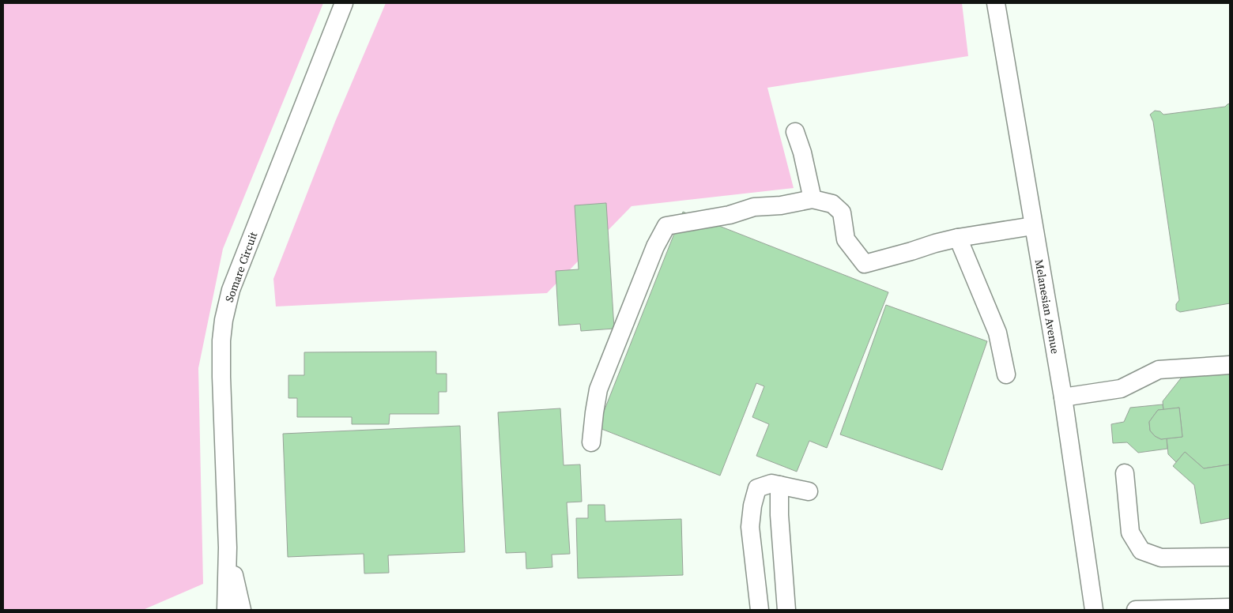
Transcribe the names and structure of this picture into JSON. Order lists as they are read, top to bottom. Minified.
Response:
{"streets":{"street":["Somare Circuit","Melanesian Avenue"]}}
